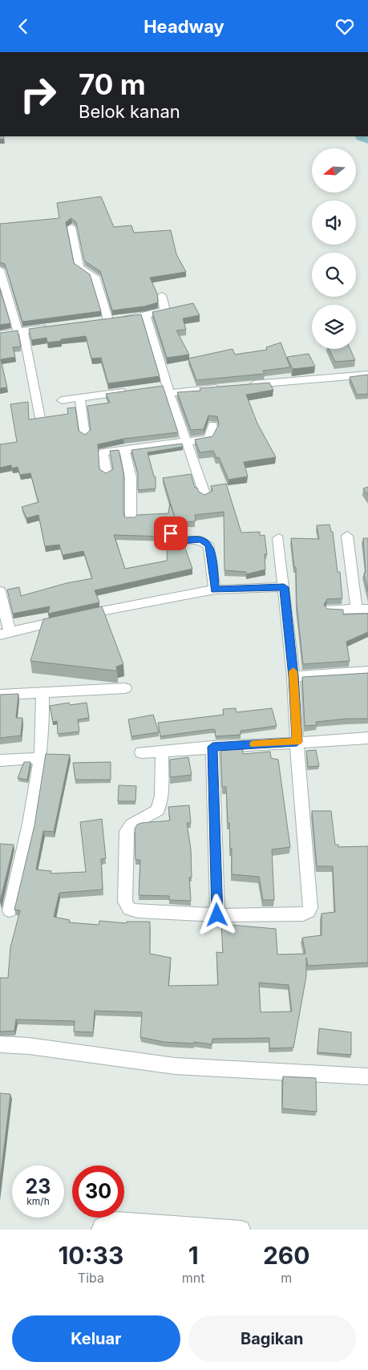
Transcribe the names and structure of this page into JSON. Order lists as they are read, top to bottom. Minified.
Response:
{"north":"left","page":{"header":"Headway","turn":["70 m","Belok kanan"],"speed":"23 km/h","limit":"30","eta":["10:33","Tiba","1","mnt","260","m"],"buttons":["Keluar","Bagikan"]}}
